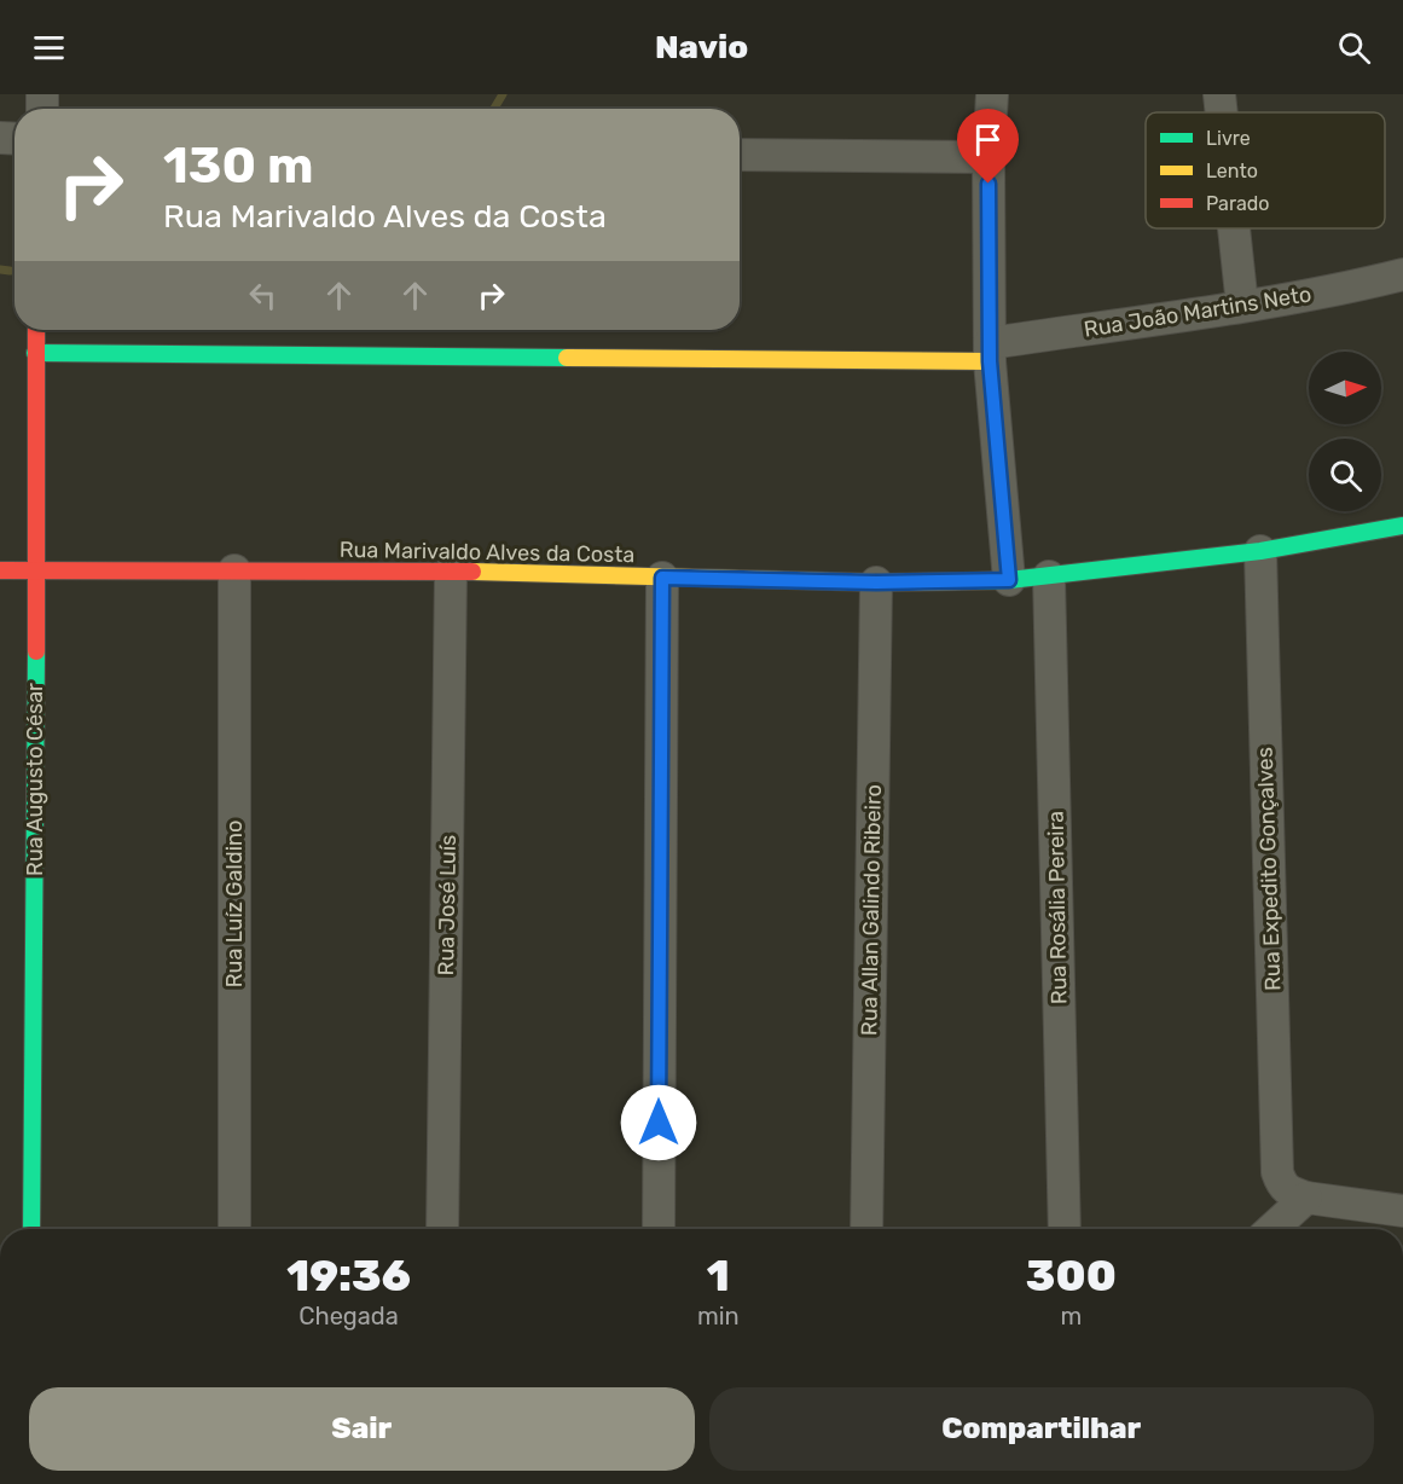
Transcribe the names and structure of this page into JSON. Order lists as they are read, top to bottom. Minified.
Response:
{"streets":{"street":["Rua João Martins Neto","Rua Marivaldo Alves da Costa","Rua Augusto César","Rua Expedito Gonçalves","Rua Luíz Galdino","Rua José Luís","Rua Rosália Pereira","Rua Allan Galindo Ribeiro"]},"crossings":[["Rua Marivaldo Alves da Costa","Rua Augusto César"],["Rua Marivaldo Alves da Costa","Rua Expedito Gonçalves"],["Rua Marivaldo Alves da Costa","Rua Luíz Galdino"],["Rua Marivaldo Alves da Costa","Rua José Luís"],["Rua Marivaldo Alves da Costa","Rua Rosália Pereira"],["Rua Marivaldo Alves da Costa","Rua Allan Galindo Ribeiro"]],"legend":["Livre","Lento","Parado"],"north":"right","page":{"header":"Navio","turn":["130 m","Rua Marivaldo Alves da Costa"],"eta":["19:36","Chegada","1","min","300","m"],"buttons":["Sair","Compartilhar"]}}
